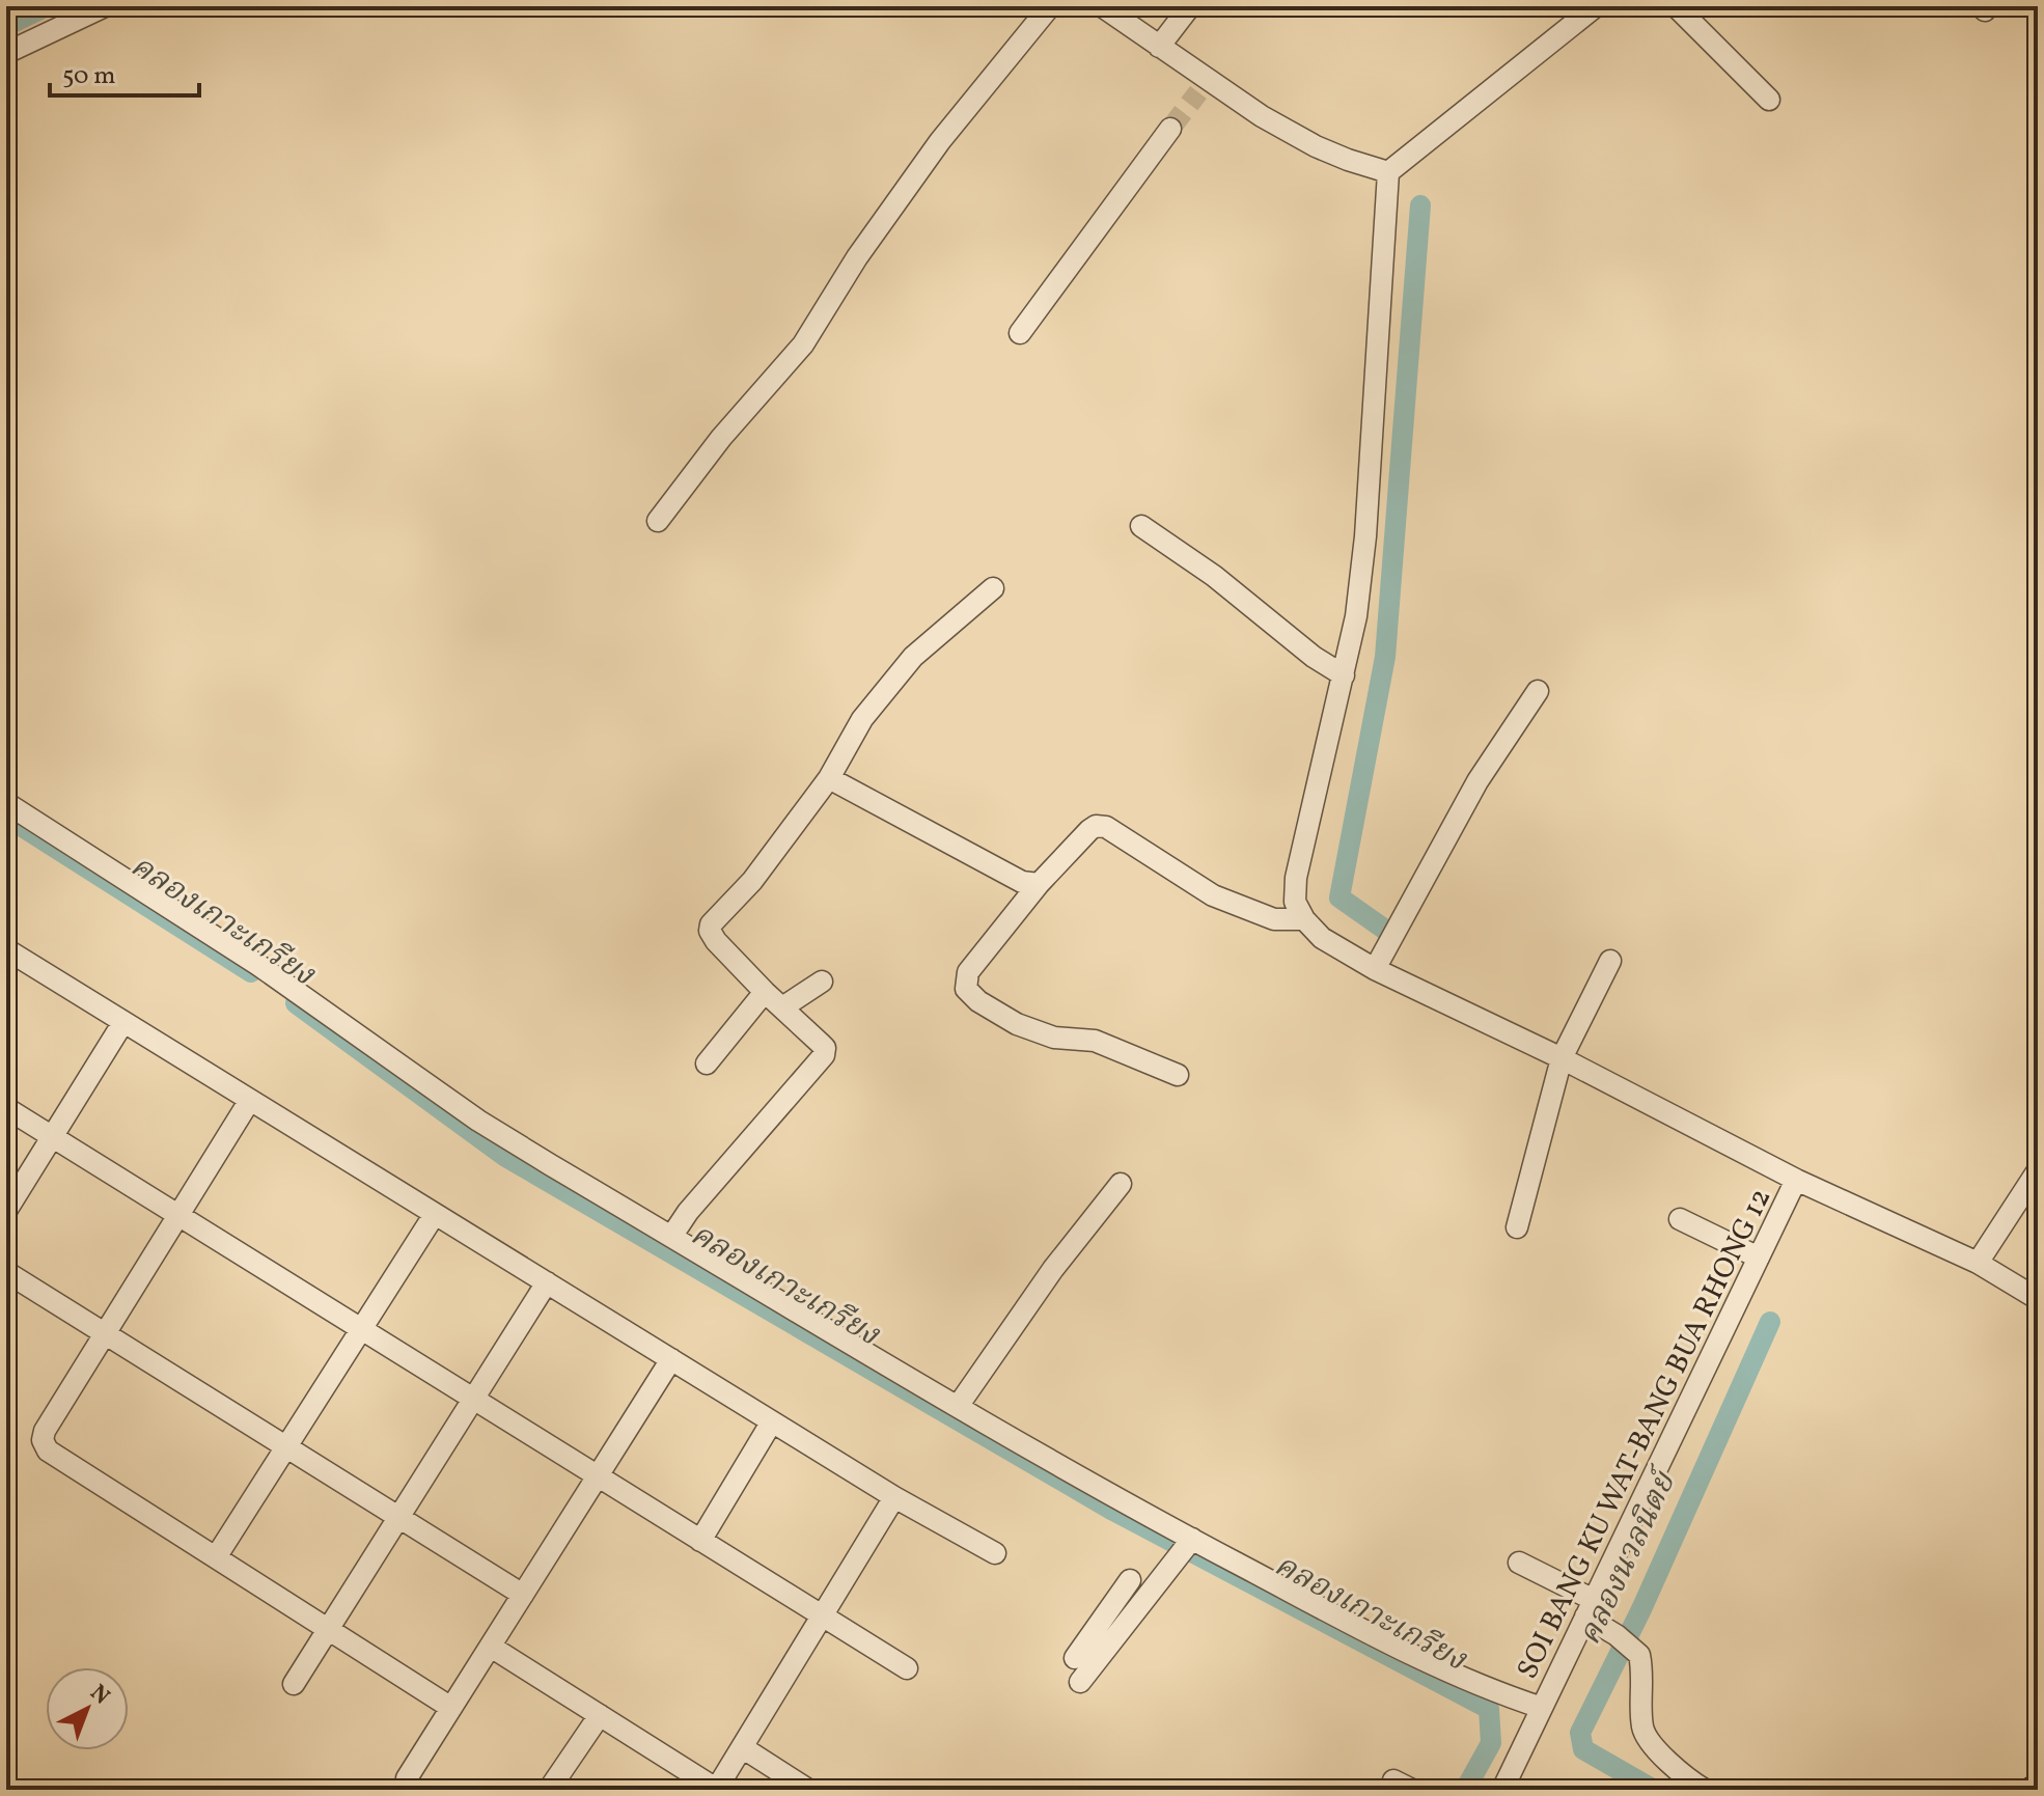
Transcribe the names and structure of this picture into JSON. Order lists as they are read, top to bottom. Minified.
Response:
{"streets":{"street":["SOI BANG KU WAT-BANG BUA RHONG 12"]},"water":["คลองเกาะเกรียง","คลองนวลนิตย์"],"scale_bar":"50 m","north":"top right"}
